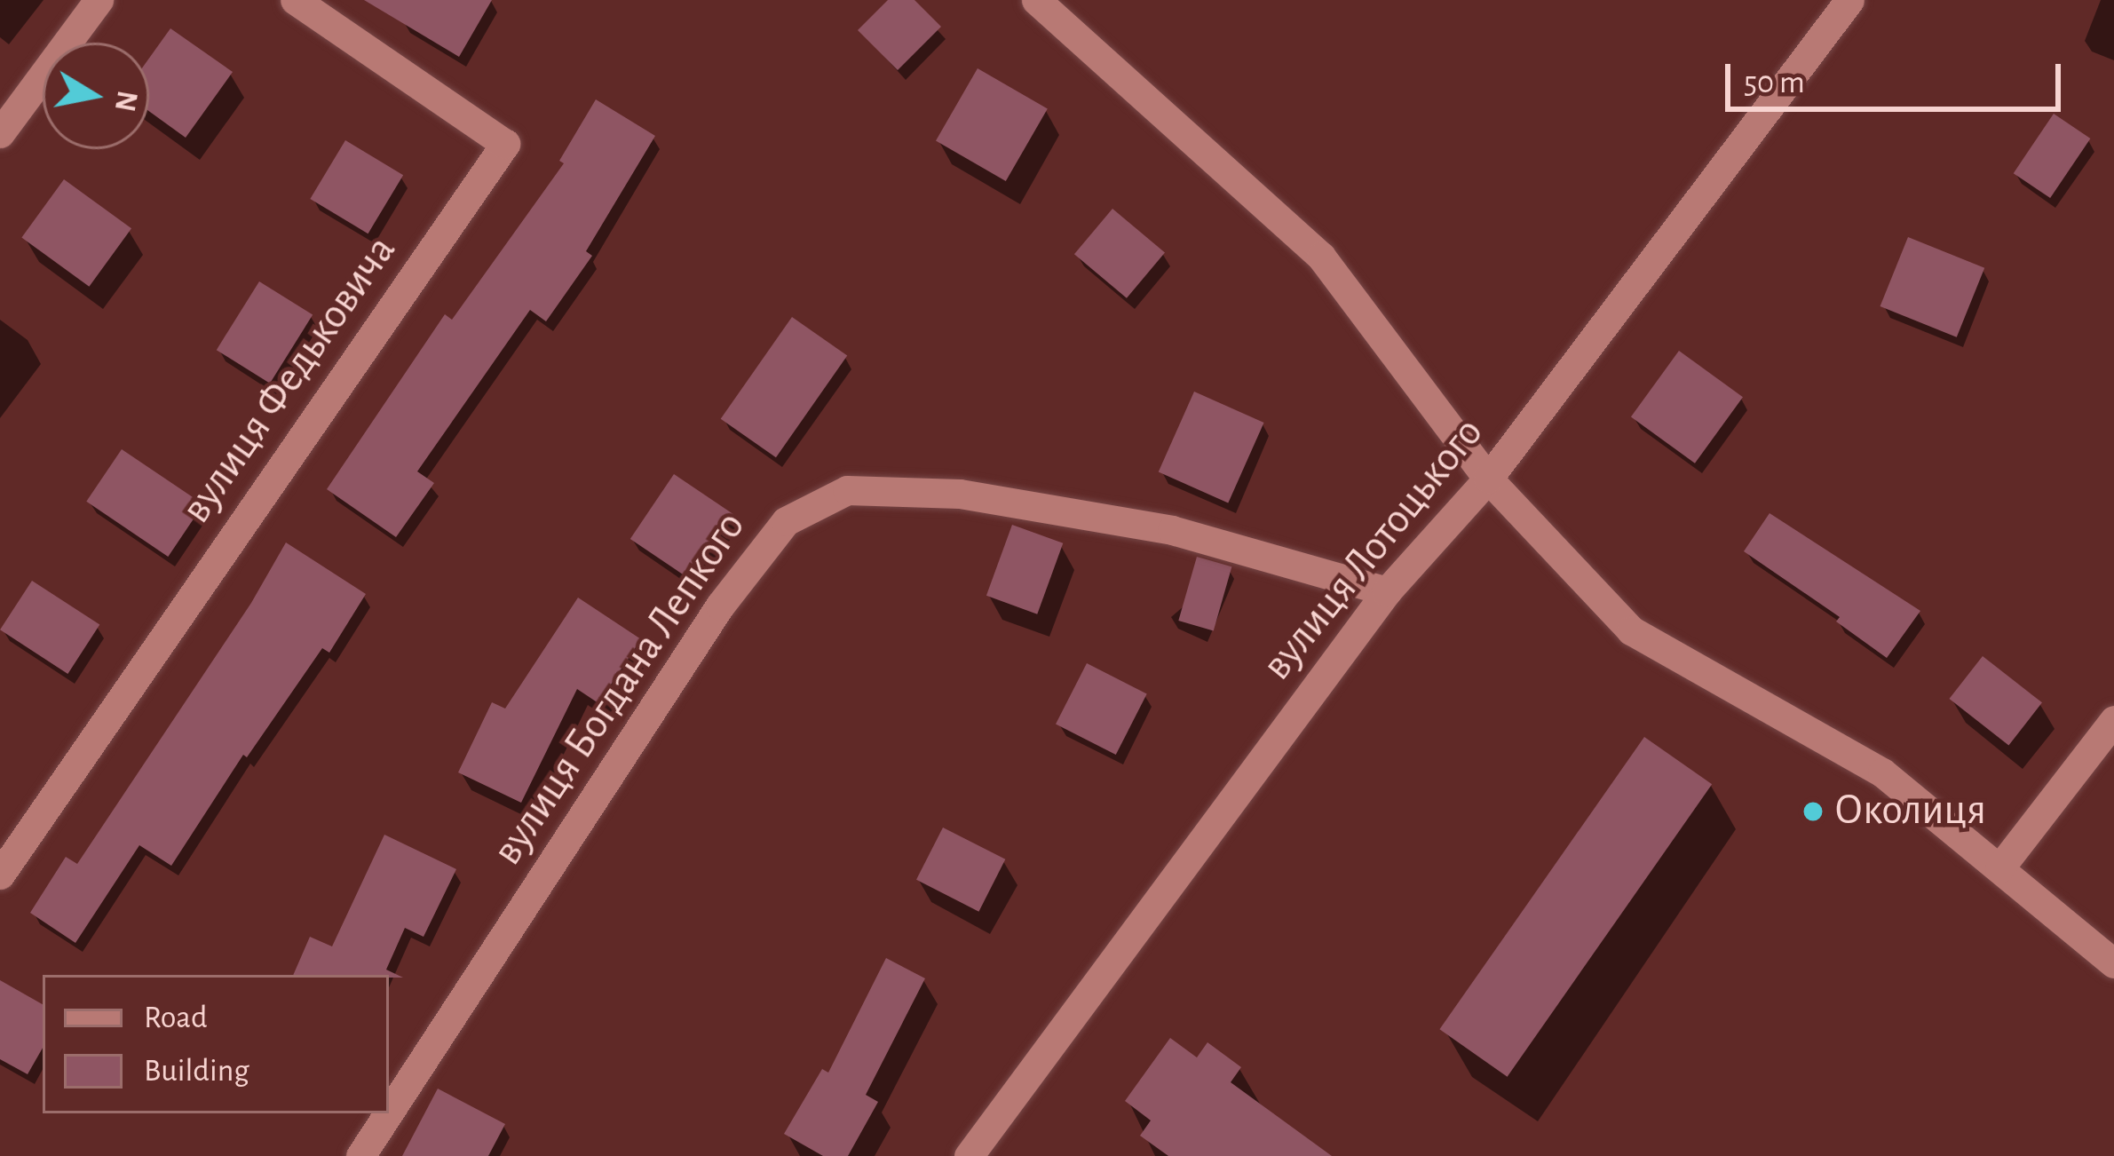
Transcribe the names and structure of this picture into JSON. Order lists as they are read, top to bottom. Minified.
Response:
{"streets":{"street":["вулиця Федьковича","вулиця Лотоцького","вулиця Богдана Лепкого"]},"crossings":[["вулиця Лотоцького","вулиця Богдана Лепкого"]],"places":["Околиця"],"legend":["Road","Building"],"scale_bar":"50 m","north":"right"}
